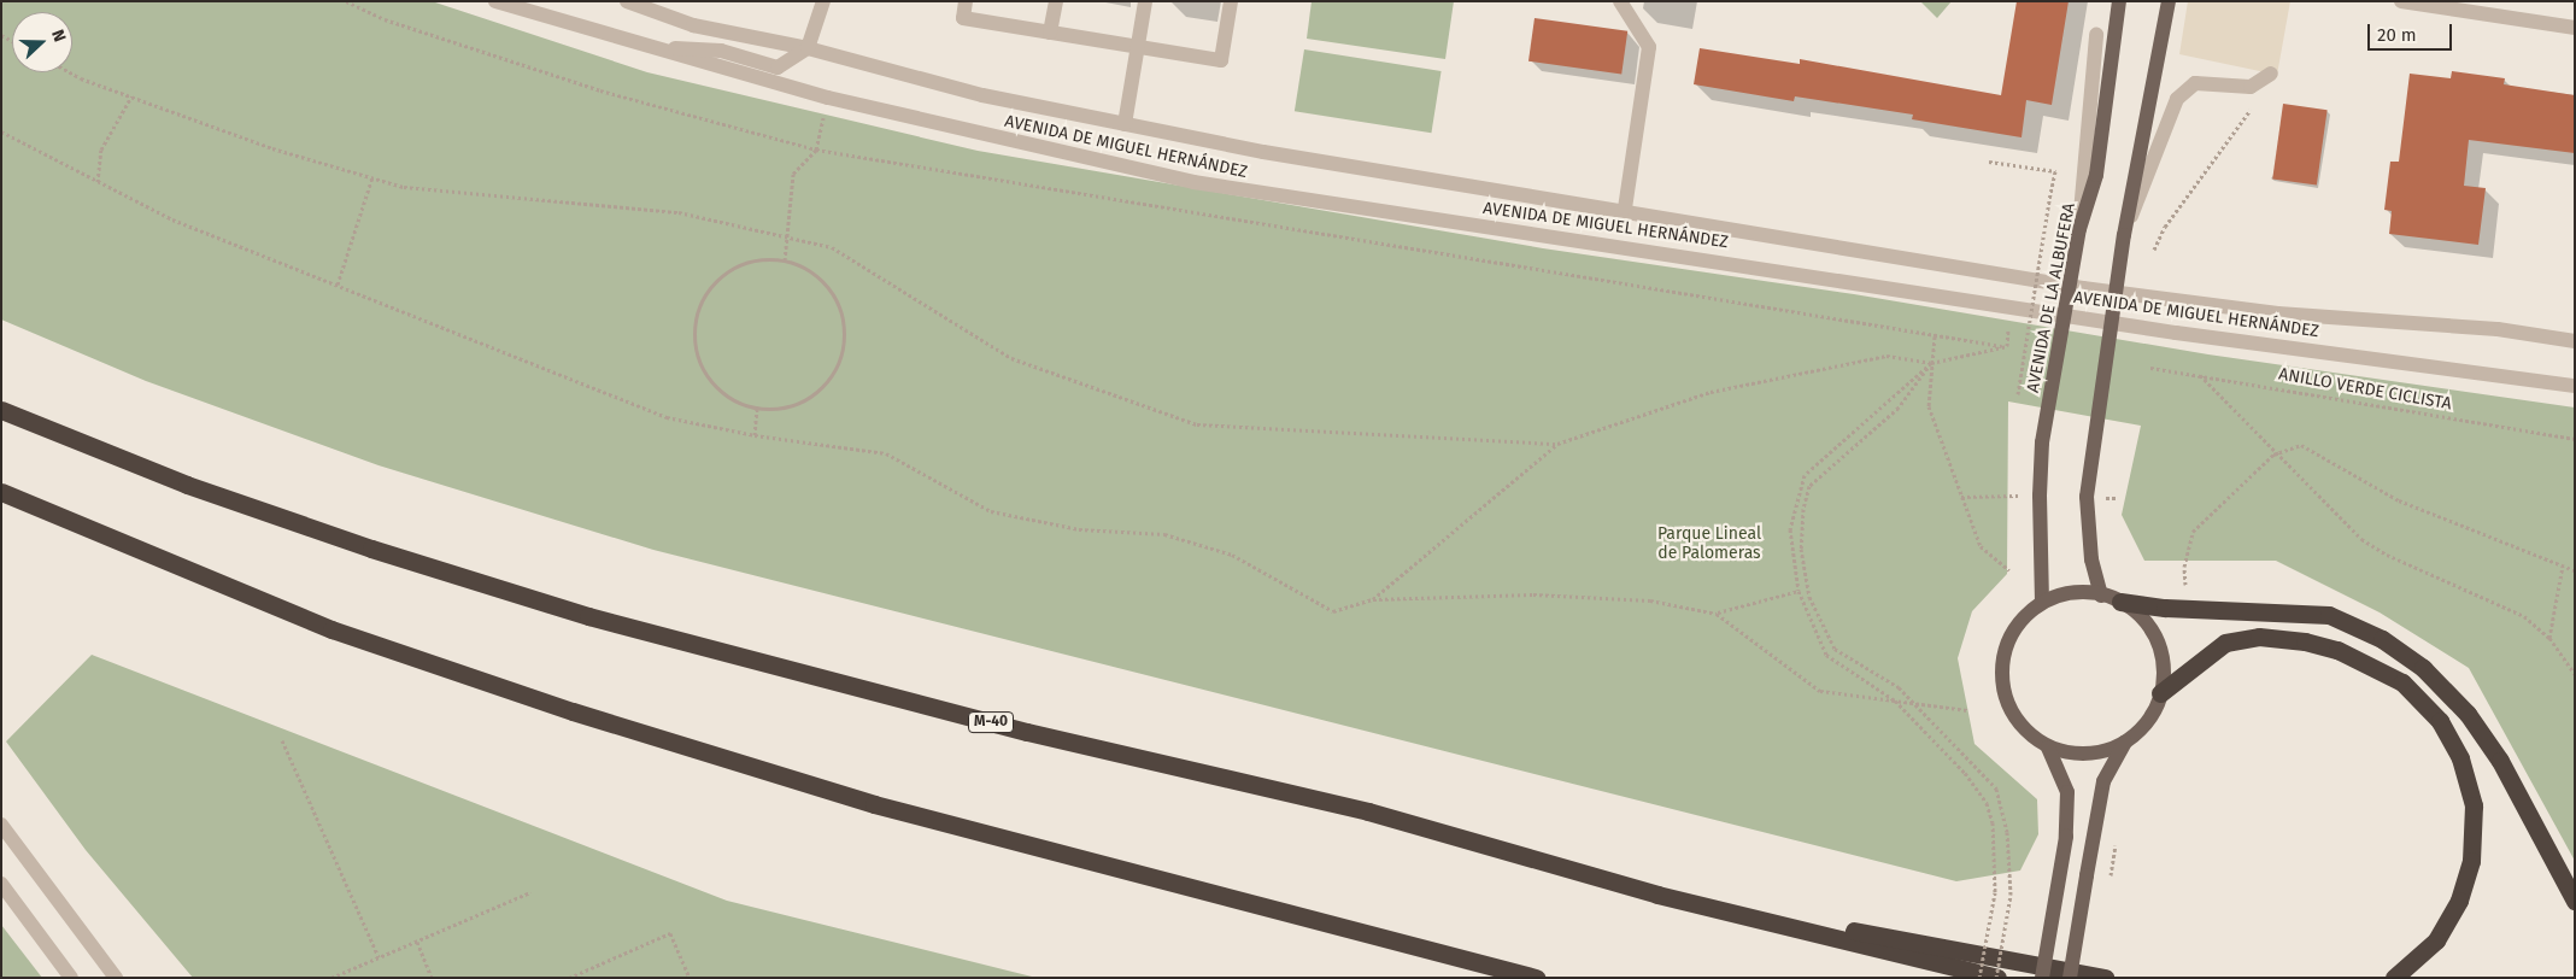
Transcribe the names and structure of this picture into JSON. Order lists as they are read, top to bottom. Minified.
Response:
{"streets":{"highway":["M-40"],"main road":["AVENIDA DE LA ALBUFERA"],"street":["AVENIDA DE MIGUEL HERNÁNDEZ"],"path":["ANILLO VERDE CICLISTA"]},"parks":["Parque Lineal de Palomeras"],"scale_bar":"20 m","north":"right"}
